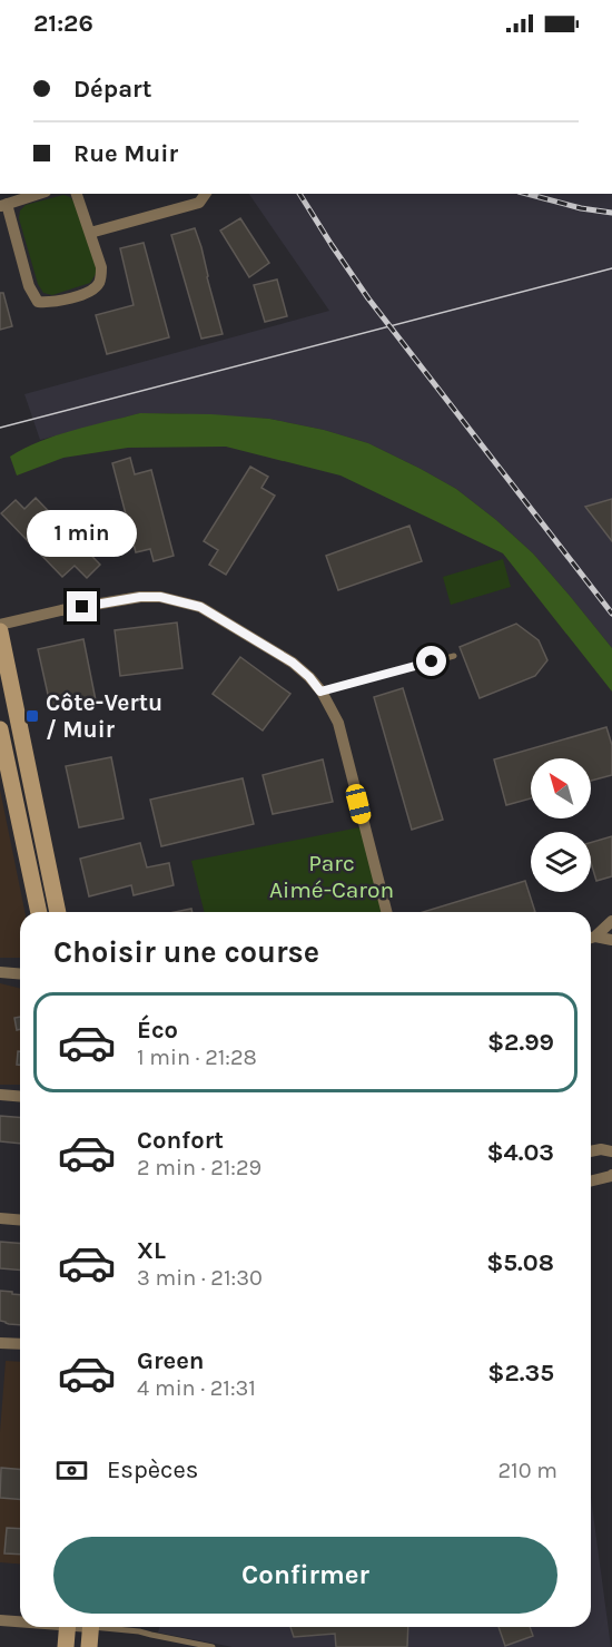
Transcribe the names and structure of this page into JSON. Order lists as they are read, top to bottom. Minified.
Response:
{"parks":["Parc Aimé-Caron"],"places":{"transit":["Côte-Vertu / Muir"]},"north":"top left","page":{"status":"21:26","banner":["Départ","Rue Muir"],"bubble":"1 min","heading":"Choisir une course","list":[{"name":"Éco","note":"1 min · 21:28","value":"$2.99"},{"name":"Confort","note":"2 min · 21:29","value":"$4.03"},{"name":"XL","note":"3 min · 21:30","value":"$5.08"},{"name":"Green","note":"4 min · 21:31","value":"$2.35"}],"pay":["Espèces","210 m"],"buttons":"Confirmer"}}
